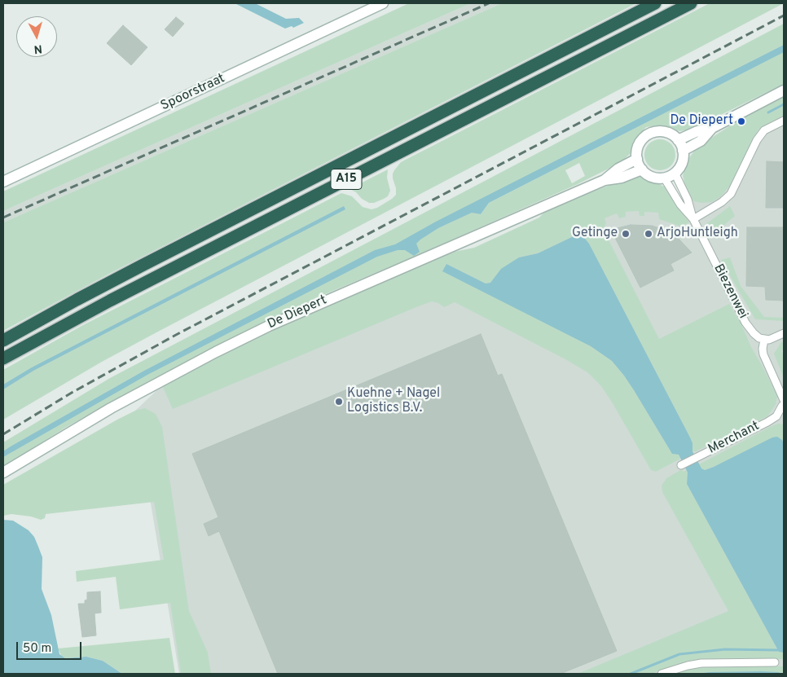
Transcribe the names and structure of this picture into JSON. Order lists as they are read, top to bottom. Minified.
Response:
{"streets":{"highway":["A15"],"main road":["Spoorstraat","De Diepert"],"street":["Biezenwei","Merchant"]},"crossings":[["Biezenwei","De Diepert"],["Biezenwei","Merchant"]],"places":["De Diepert","Getinge","ArjoHuntleigh","Kuehne + Nagel Logistics B.V."],"scale_bar":"50 m","north":"bottom"}
